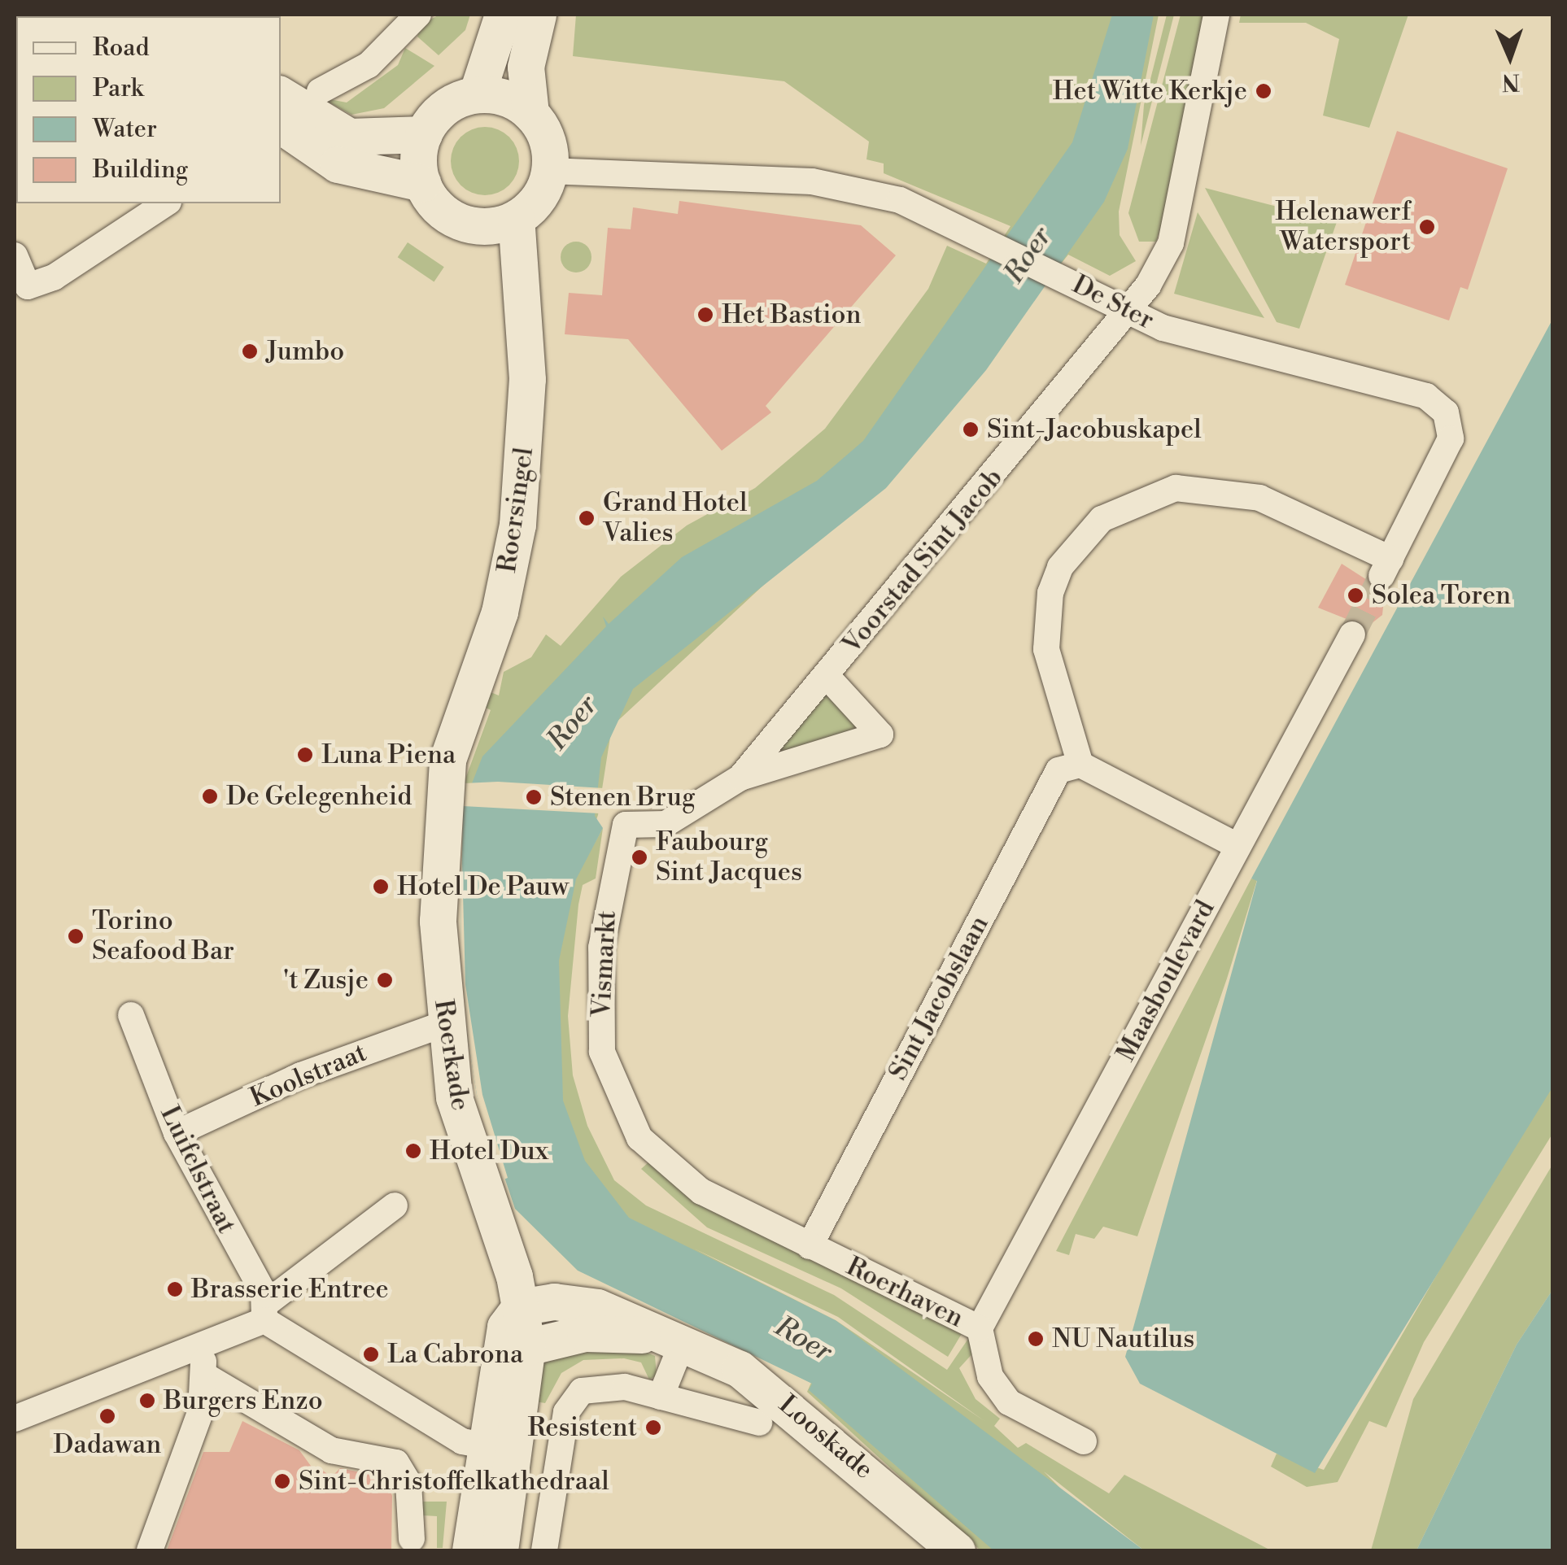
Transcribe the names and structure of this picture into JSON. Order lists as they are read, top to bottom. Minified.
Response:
{"streets":{"main road":["Roersingel","Roerkade","Looskade"],"street":["De Ster","Voorstad Sint Jacob","Vismarkt","Maasboulevard","Sint Jacobslaan","Koolstraat","Luifelstraat","Roerhaven"]},"crossings":[["De Ster","Roersingel"],["De Ster","Voorstad Sint Jacob"],["De Ster","Sint Jacobslaan"],["Roersingel","Roerkade"],["Voorstad Sint Jacob","Vismarkt"],["Vismarkt","Sint Jacobslaan"],["Vismarkt","Roerhaven"],["Maasboulevard","Roerhaven"],["Sint Jacobslaan","Roerhaven"],["Roerkade","Koolstraat"],["Roerkade","Looskade"],["Koolstraat","Luifelstraat"]],"water":["Roer"],"places":["Het Witte Kerkje","Helenawerf Watersport","Het Bastion","Jumbo","Sint-Jacobuskapel","Grand Hotel Valies","Solea Toren","Luna Piena","De Gelegenheid","Stenen Brug","Faubourg Sint Jacques","Hotel De Pauw","Torino Seafood Bar","'t Zusje","Hotel Dux","Brasserie Entree","NU Nautilus","La Cabrona","Burgers Enzo","Dadawan","Resistent","Sint-Christoffelkathedraal"],"legend":["Road","Park","Water","Building"],"north":"bottom"}
